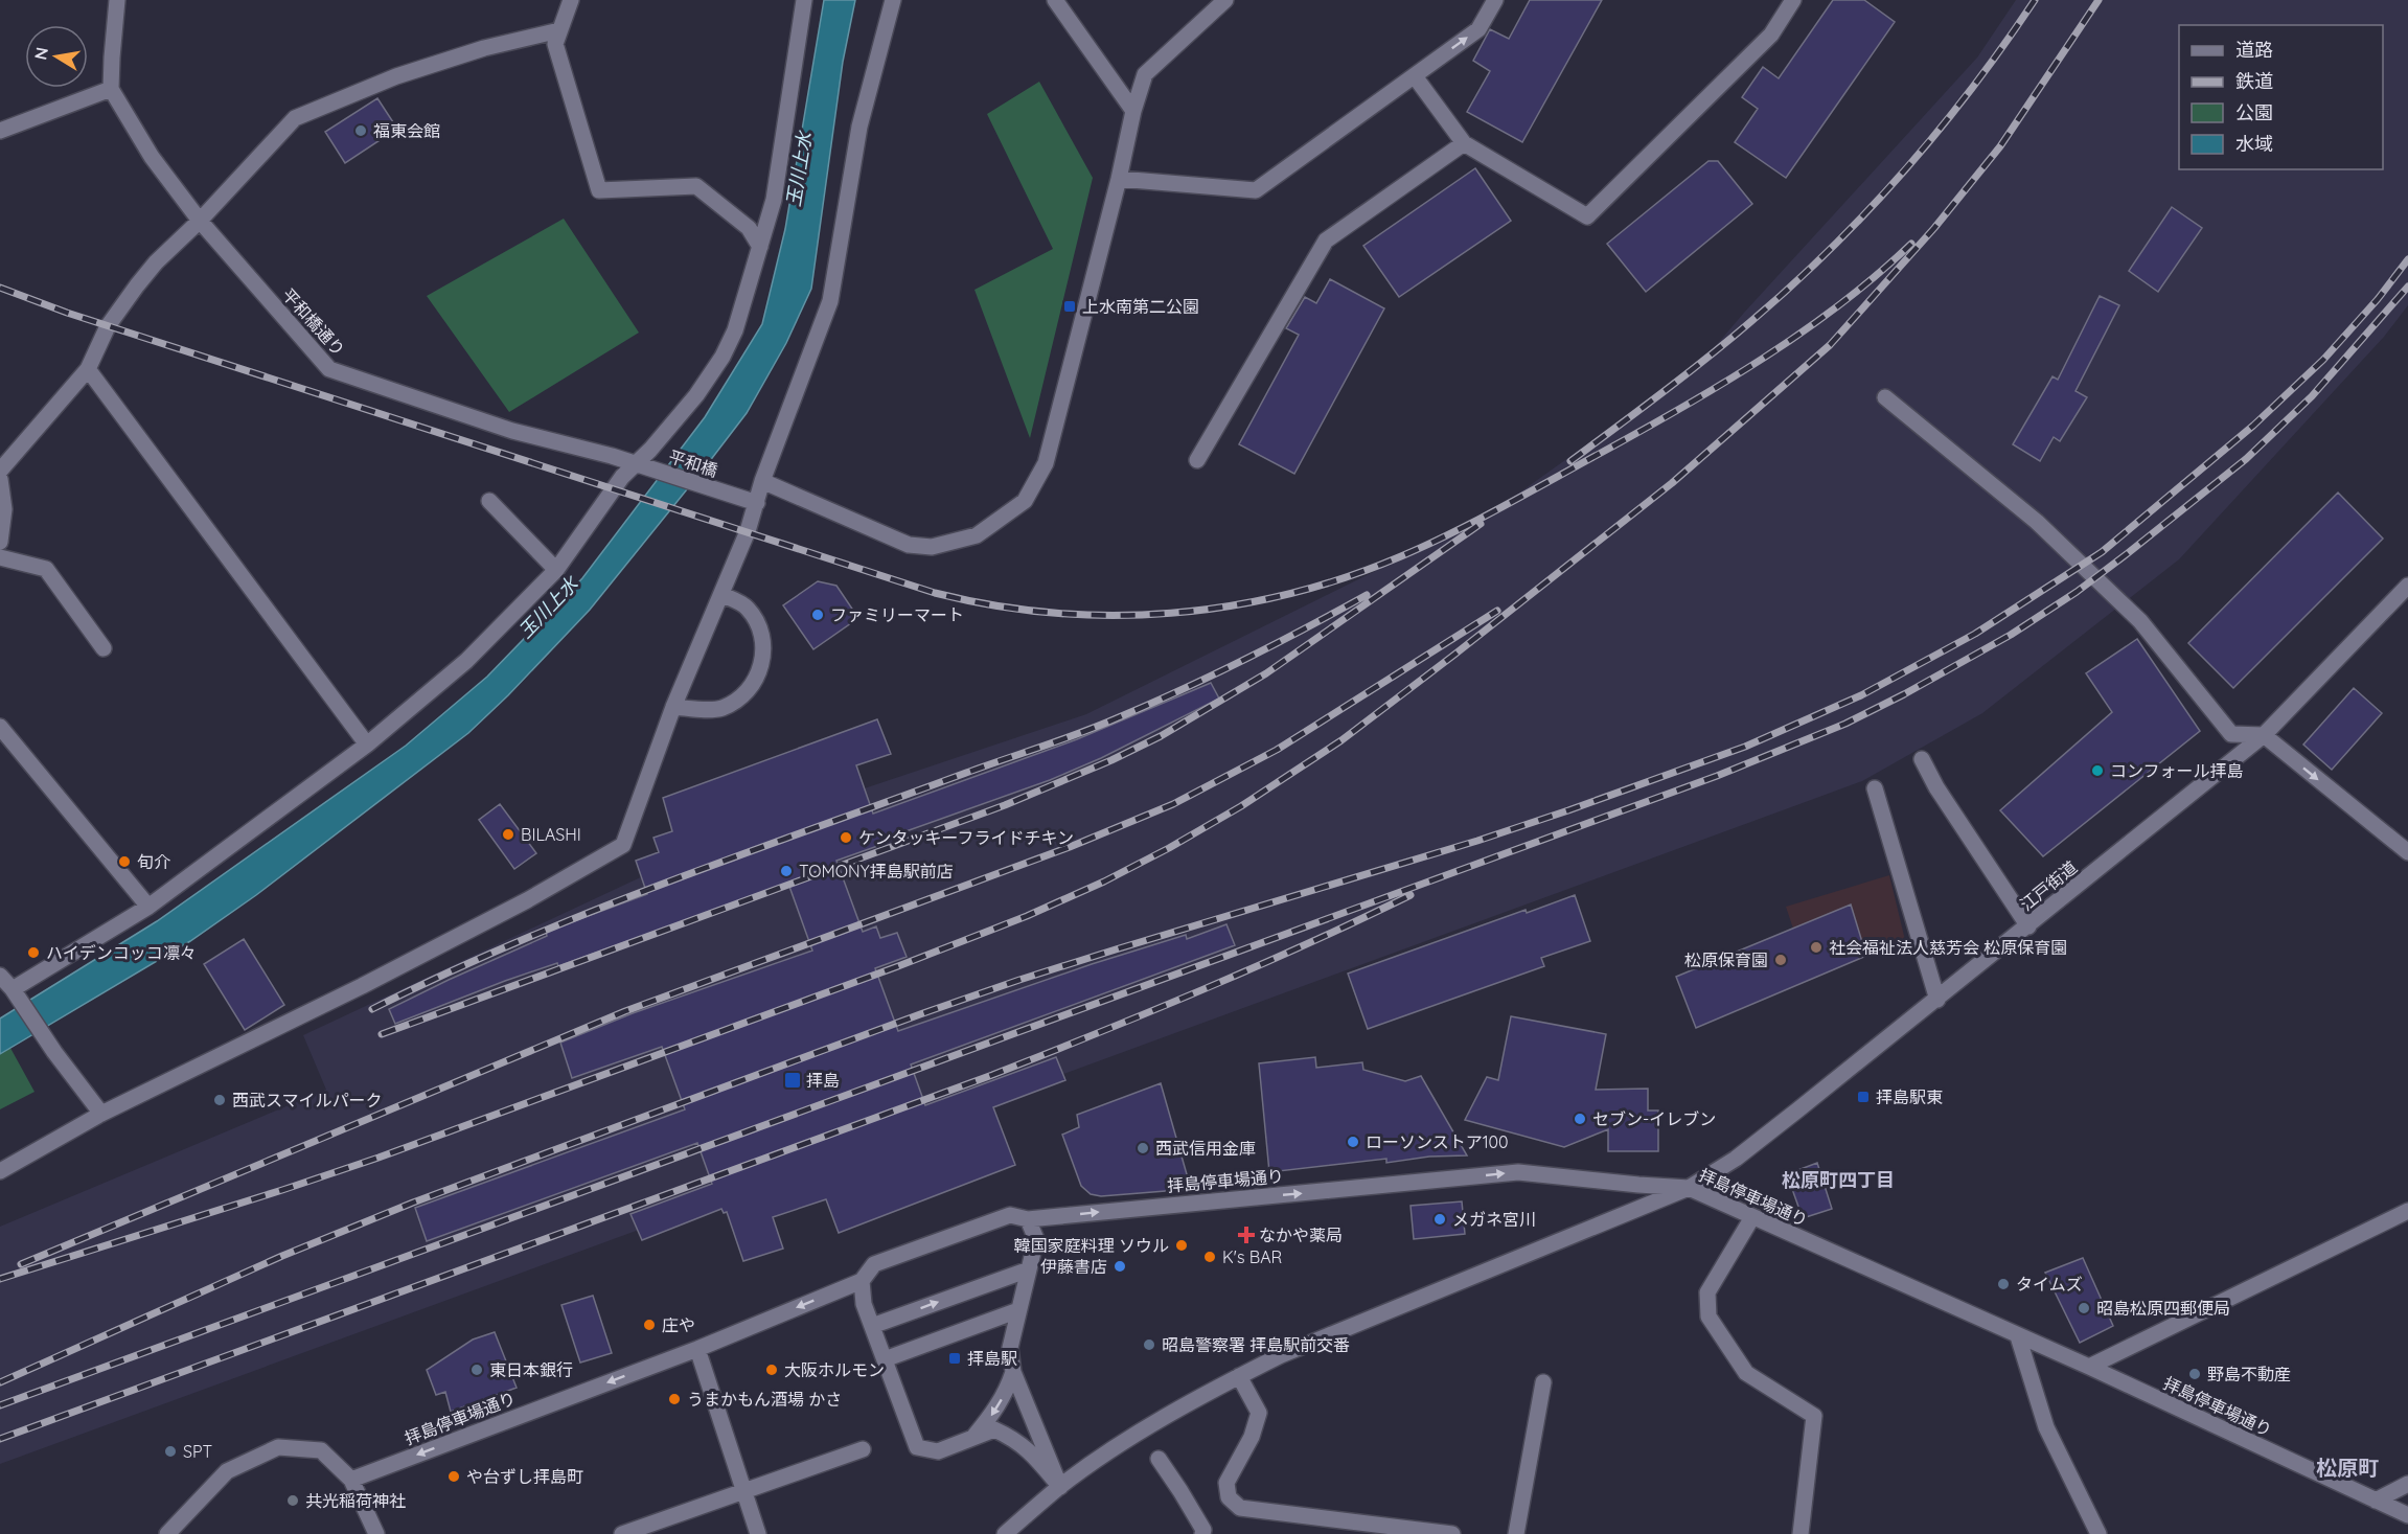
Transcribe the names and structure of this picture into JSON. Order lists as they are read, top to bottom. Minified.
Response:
{"streets":{"street":["平和橋通り","平和橋","江戸街道","拝島停車場通り"]},"crossings":[["平和橋通り","平和橋"],["江戸街道","拝島停車場通り"]],"districts":["松原町四丁目","松原町"],"water":["玉川上水"],"places":{"other":["福東会館","ファミリーマート","コンフォール拝島","BILASHI","ケンタッキーフライドチキン","旬介","TOMONY拝島駅前店","社会福祉法人慈芳会 松原保育園","ハイデンコッコ凛々","松原保育園","西武スマイルパーク","セブン-イレブン","ローソンストア100","西武信用金庫","メガネ宮川","韓国家庭料理 ソウル","K's BAR","伊藤書店","タイムズ","昭島松原四郵便局","庄や","昭島警察署 拝島駅前交番","東日本銀行","大阪ホルモン","野島不動産","うまかもん酒場 かさ","SPT","や台ずし拝島町","共光稲荷神社"],"transit":["上水南第二公園","拝島","拝島駅東","拝島駅"],"health":["なかや薬局"]},"legend":["道路","鉄道","公園","水域"],"north":"left"}
